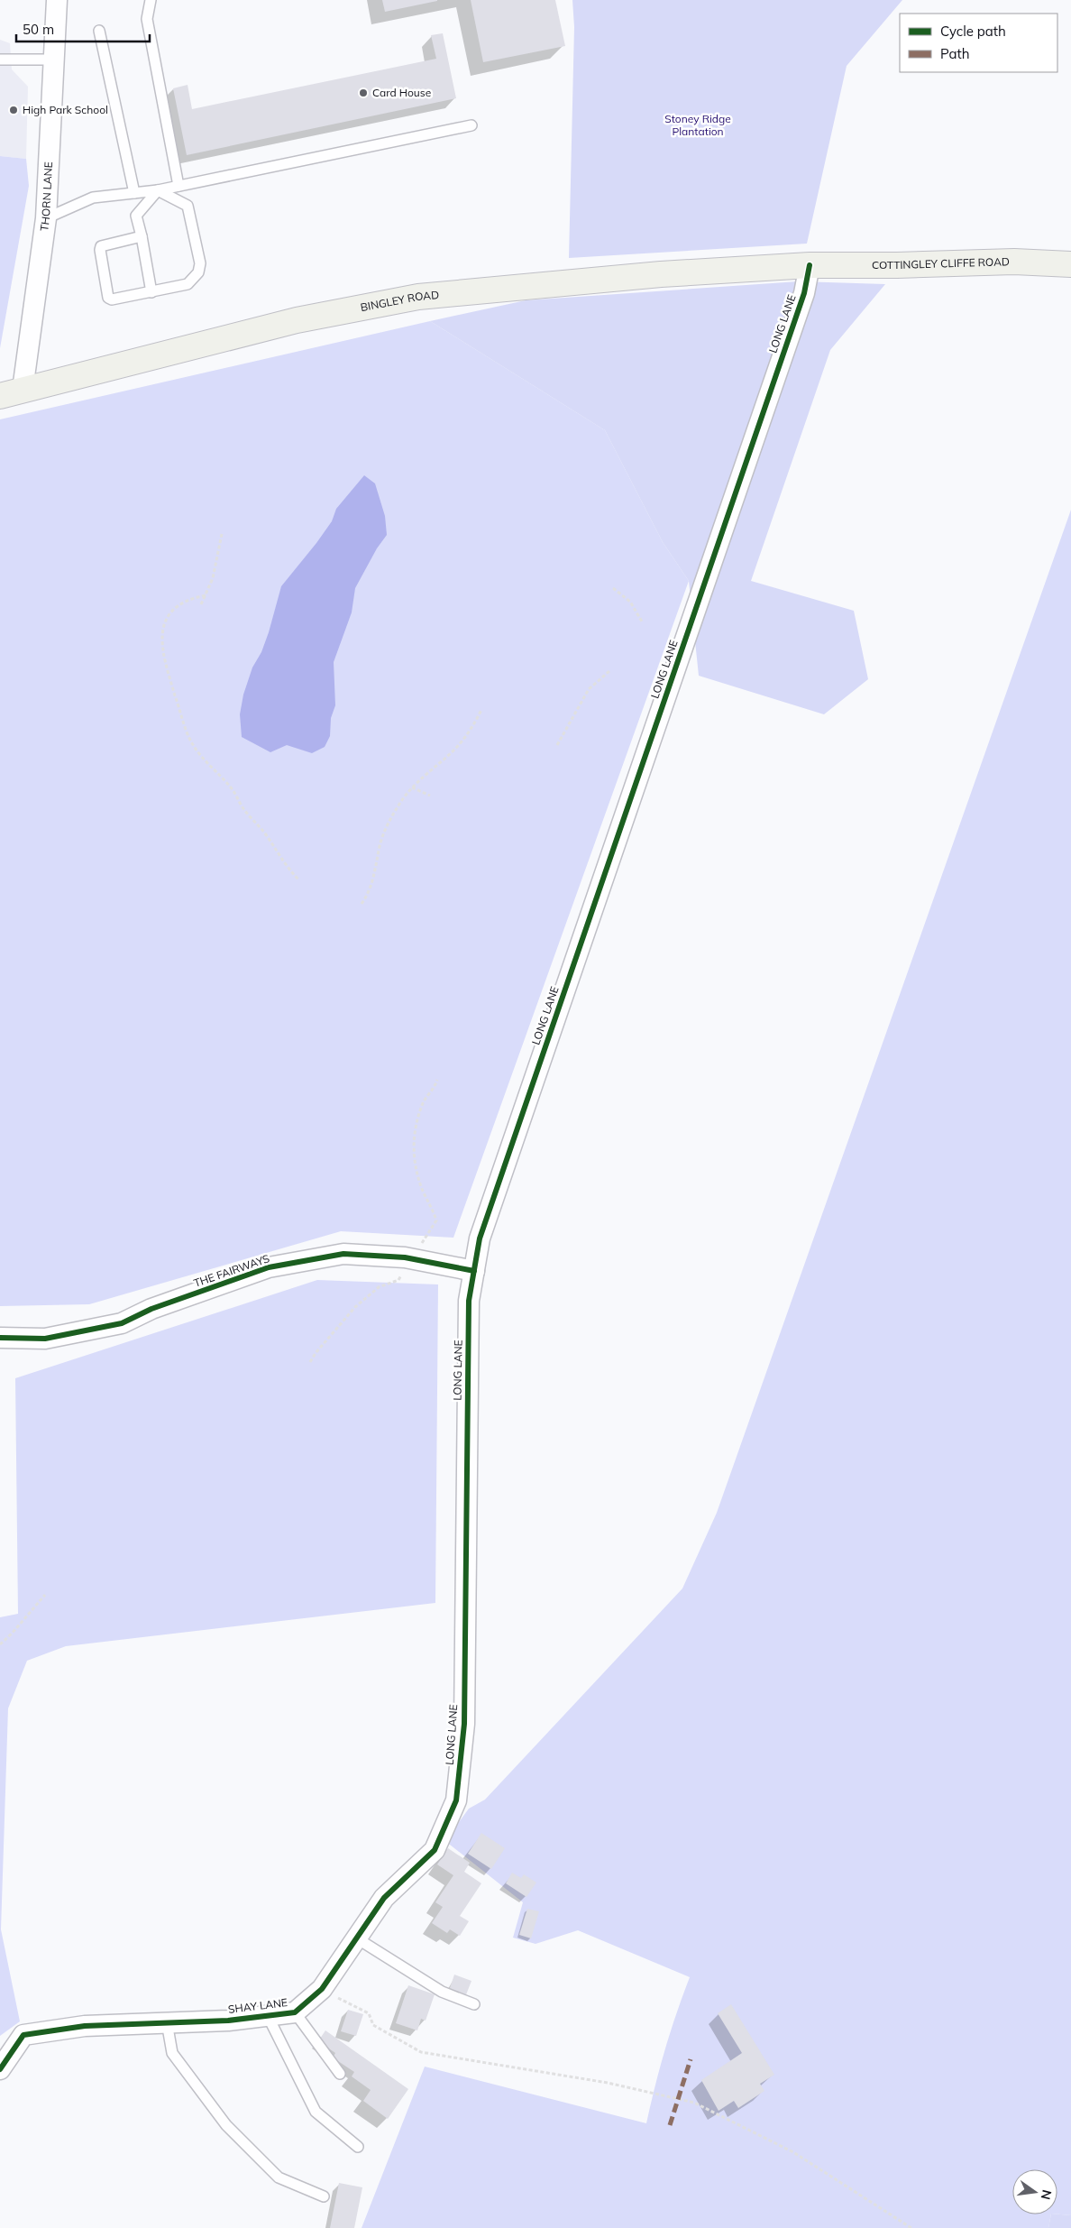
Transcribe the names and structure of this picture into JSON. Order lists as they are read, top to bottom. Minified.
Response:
{"streets":{"main road":["COTTINGLEY CLIFFE ROAD","BINGLEY ROAD"],"street":["THORN LANE","LONG LANE","THE FAIRWAYS","SHAY LANE"]},"crossings":[["THORN LANE","BINGLEY ROAD"],["COTTINGLEY CLIFFE ROAD","BINGLEY ROAD"],["COTTINGLEY CLIFFE ROAD","LONG LANE"],["BINGLEY ROAD","LONG LANE"],["LONG LANE","THE FAIRWAYS"],["LONG LANE","SHAY LANE"]],"parks":["Stoney Ridge Plantation"],"places":["Card House","High Park School"],"legend":["Cycle path","Path"],"scale_bar":"50 m","north":"right"}
